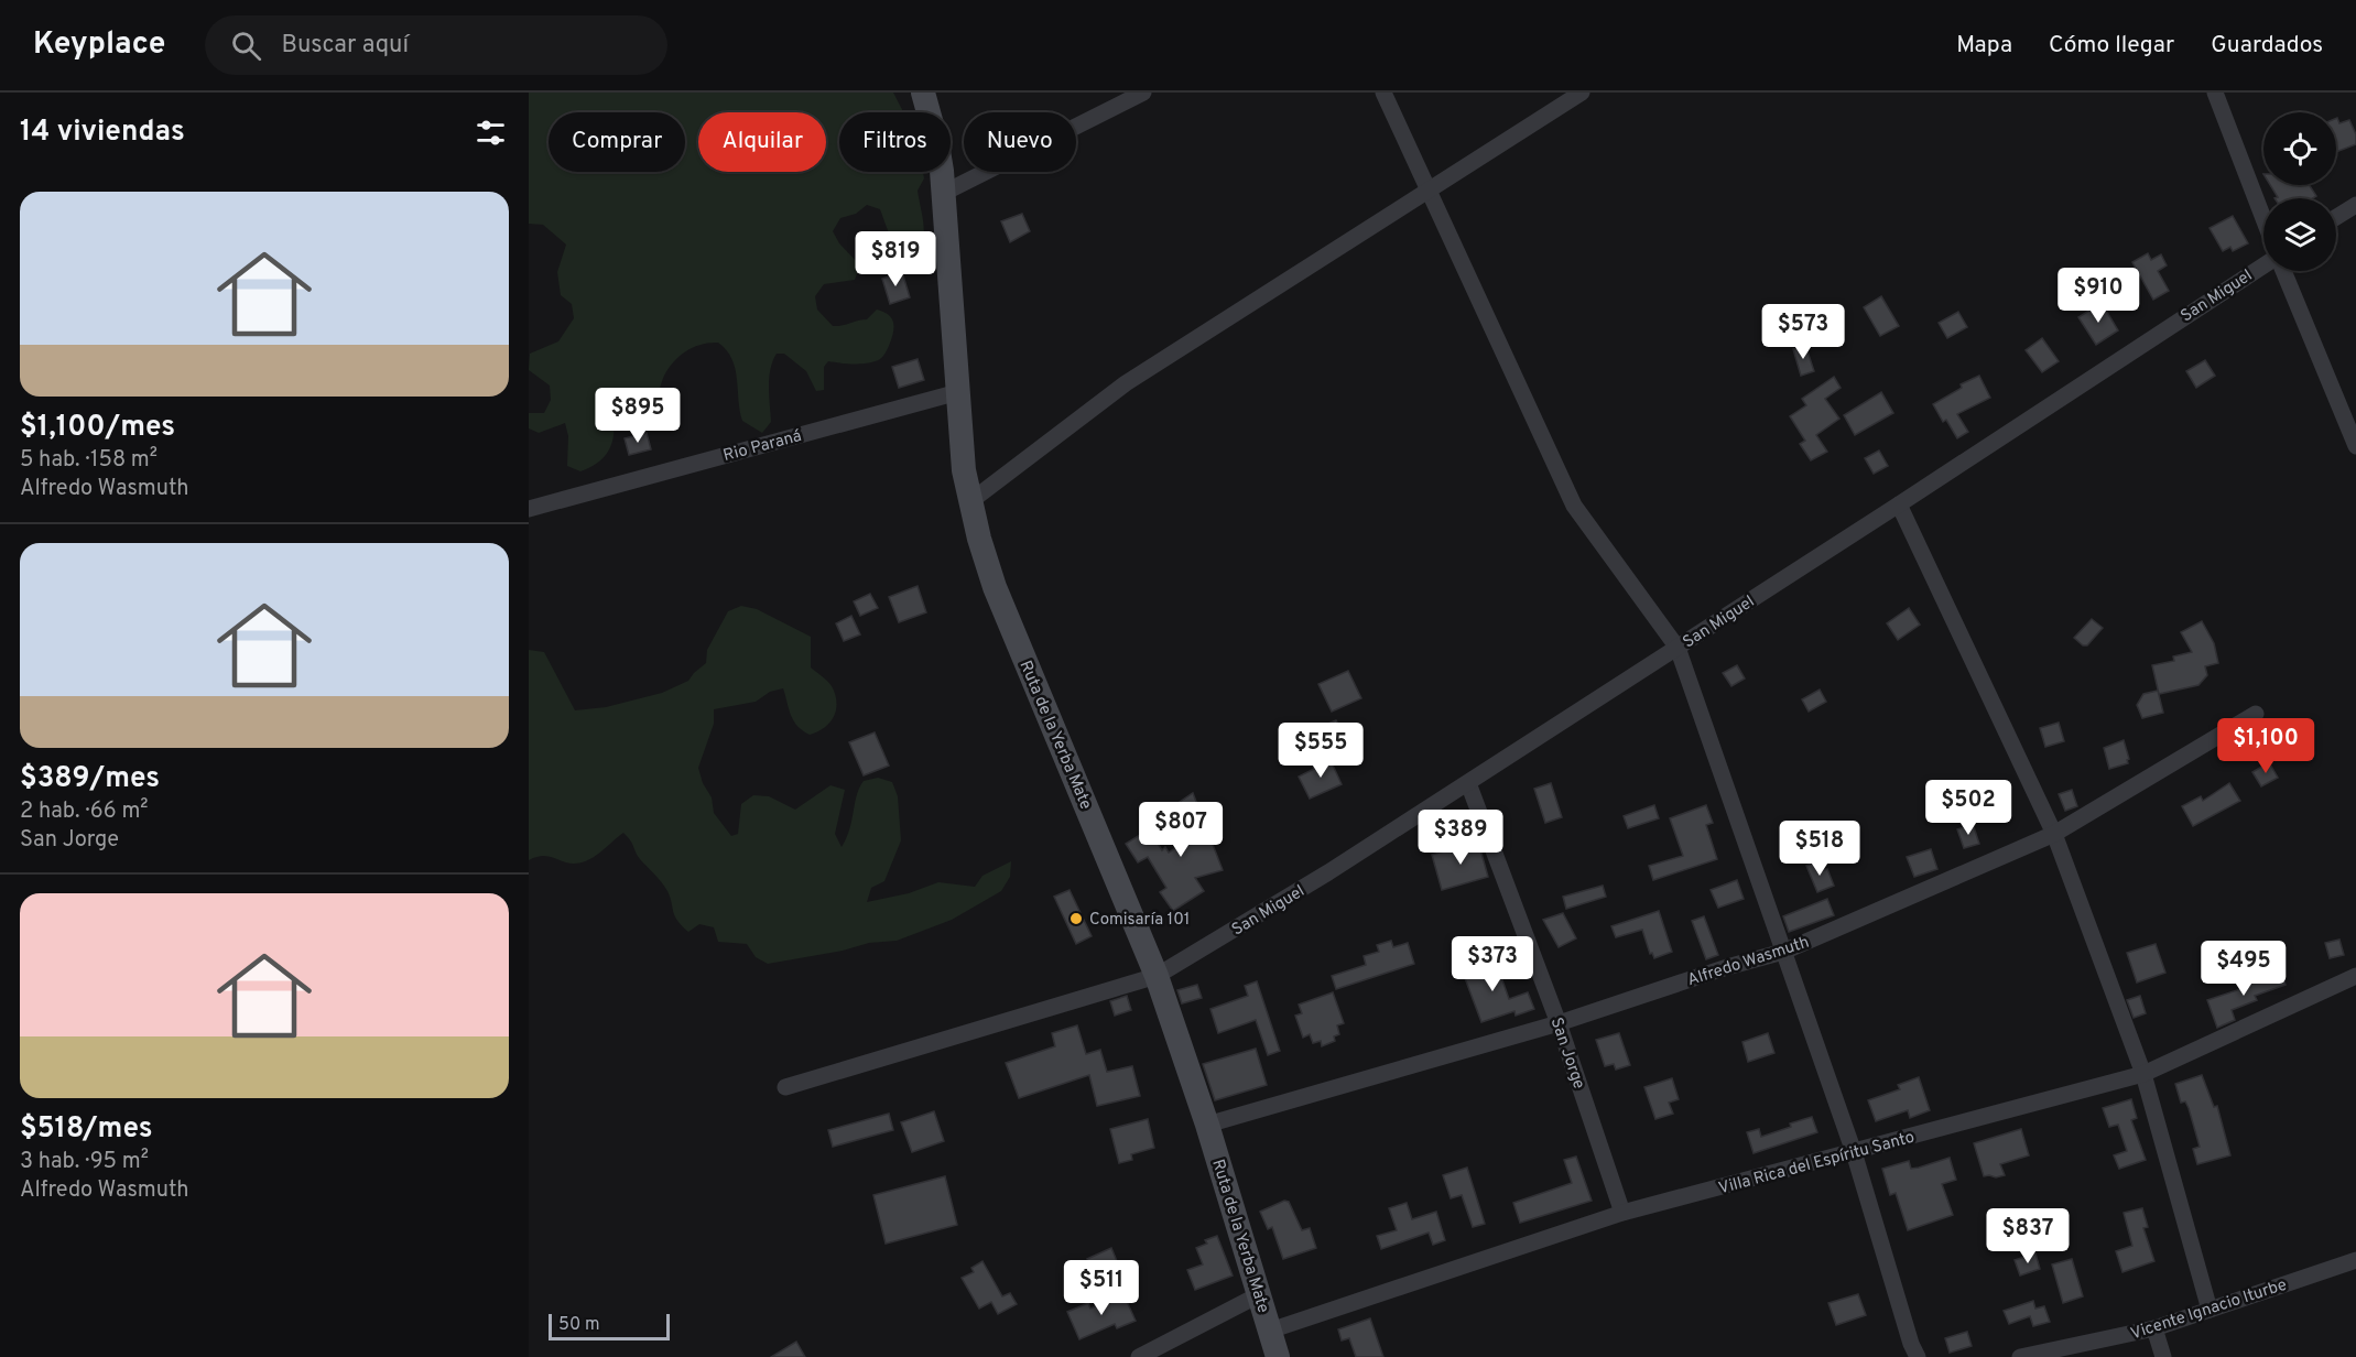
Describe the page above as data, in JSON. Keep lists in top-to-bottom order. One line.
{"streets":{"main road":["Ruta de la Yerba Mate"],"street":["San Miguel","Rio Paraná","Alfredo Wasmuth","San Jorge","Villa Rica del Espíritu Santo","Vicente Ignacio Iturbe"]},"crossings":[["San Miguel","Ruta de la Yerba Mate"],["San Miguel","San Jorge"],["Rio Paraná","Ruta de la Yerba Mate"],["Ruta de la Yerba Mate","Alfredo Wasmuth"],["Ruta de la Yerba Mate","Villa Rica del Espíritu Santo"],["Alfredo Wasmuth","San Jorge"],["San Jorge","Villa Rica del Espíritu Santo"]],"places":["Comisaría 101"],"scale_bar":"50 m","page":{"header":"Keyplace","search":"Buscar aquí","nav":["Mapa","Cómo llegar","Guardados"],"heading":"14 viviendas","chip":["Comprar","Alquilar","Filtros","Nuevo"],"list":[{"name":"$1,100/mes","note":"5 hab. · 158 m² · Alfredo Wasmuth"},{"name":"$389/mes","note":"2 hab. · 66 m² · San Jorge"},{"name":"$518/mes","note":"3 hab. · 95 m² · Alfredo Wasmuth"}],"price":["$819","$910","$573","$895","$1,100","$555","$502","$807","$389","$518","$373","$495","$837","$511"],"scale":"50 m"}}
